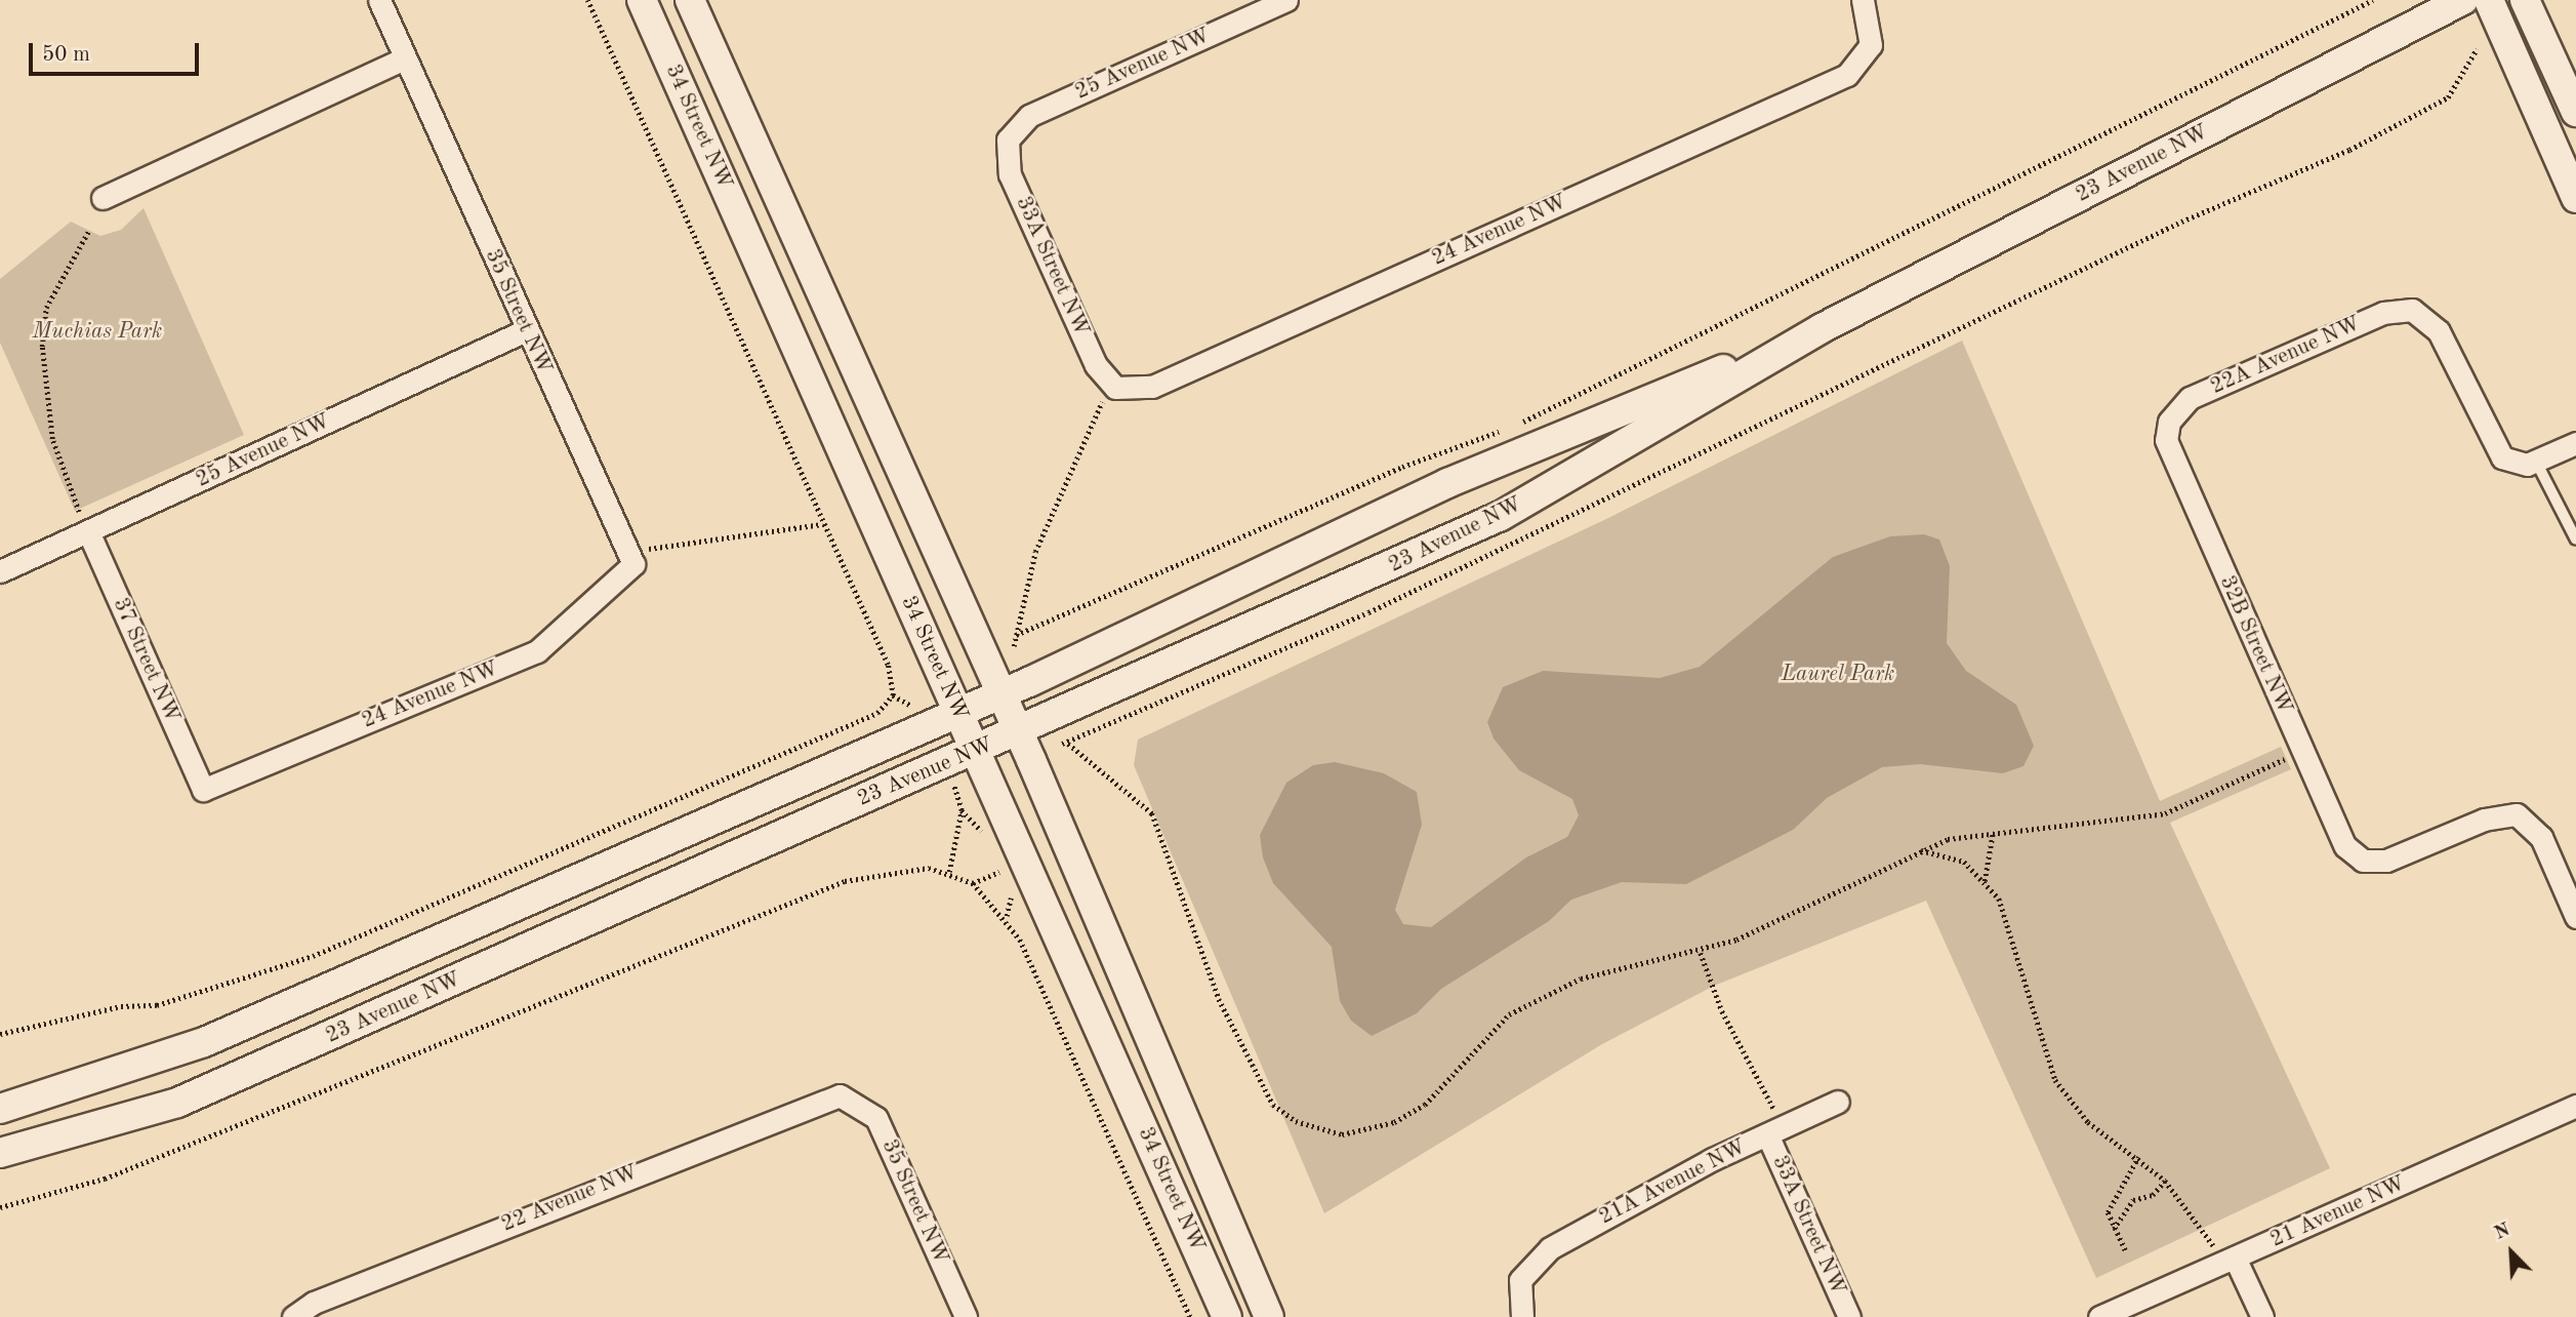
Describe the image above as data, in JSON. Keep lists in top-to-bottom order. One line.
{"streets":{"main road":["34 Street NW","23 Avenue NW"],"street":["25 Avenue NW","24 Avenue NW","33A Street NW","35 Street NW","22A Avenue NW","32B Street NW","37 Street NW","21A Avenue NW","22 Avenue NW","21 Avenue NW"]},"crossings":[["25 Avenue NW","33A Street NW"],["25 Avenue NW","35 Street NW"],["25 Avenue NW","37 Street NW"],["34 Street NW","23 Avenue NW"],["24 Avenue NW","33A Street NW"],["24 Avenue NW","35 Street NW"],["24 Avenue NW","37 Street NW"],["33A Street NW","21A Avenue NW"],["35 Street NW","22 Avenue NW"],["22A Avenue NW","32B Street NW"]],"parks":["Muchias Park","Laurel Park"],"scale_bar":"50 m","north":"top left"}
